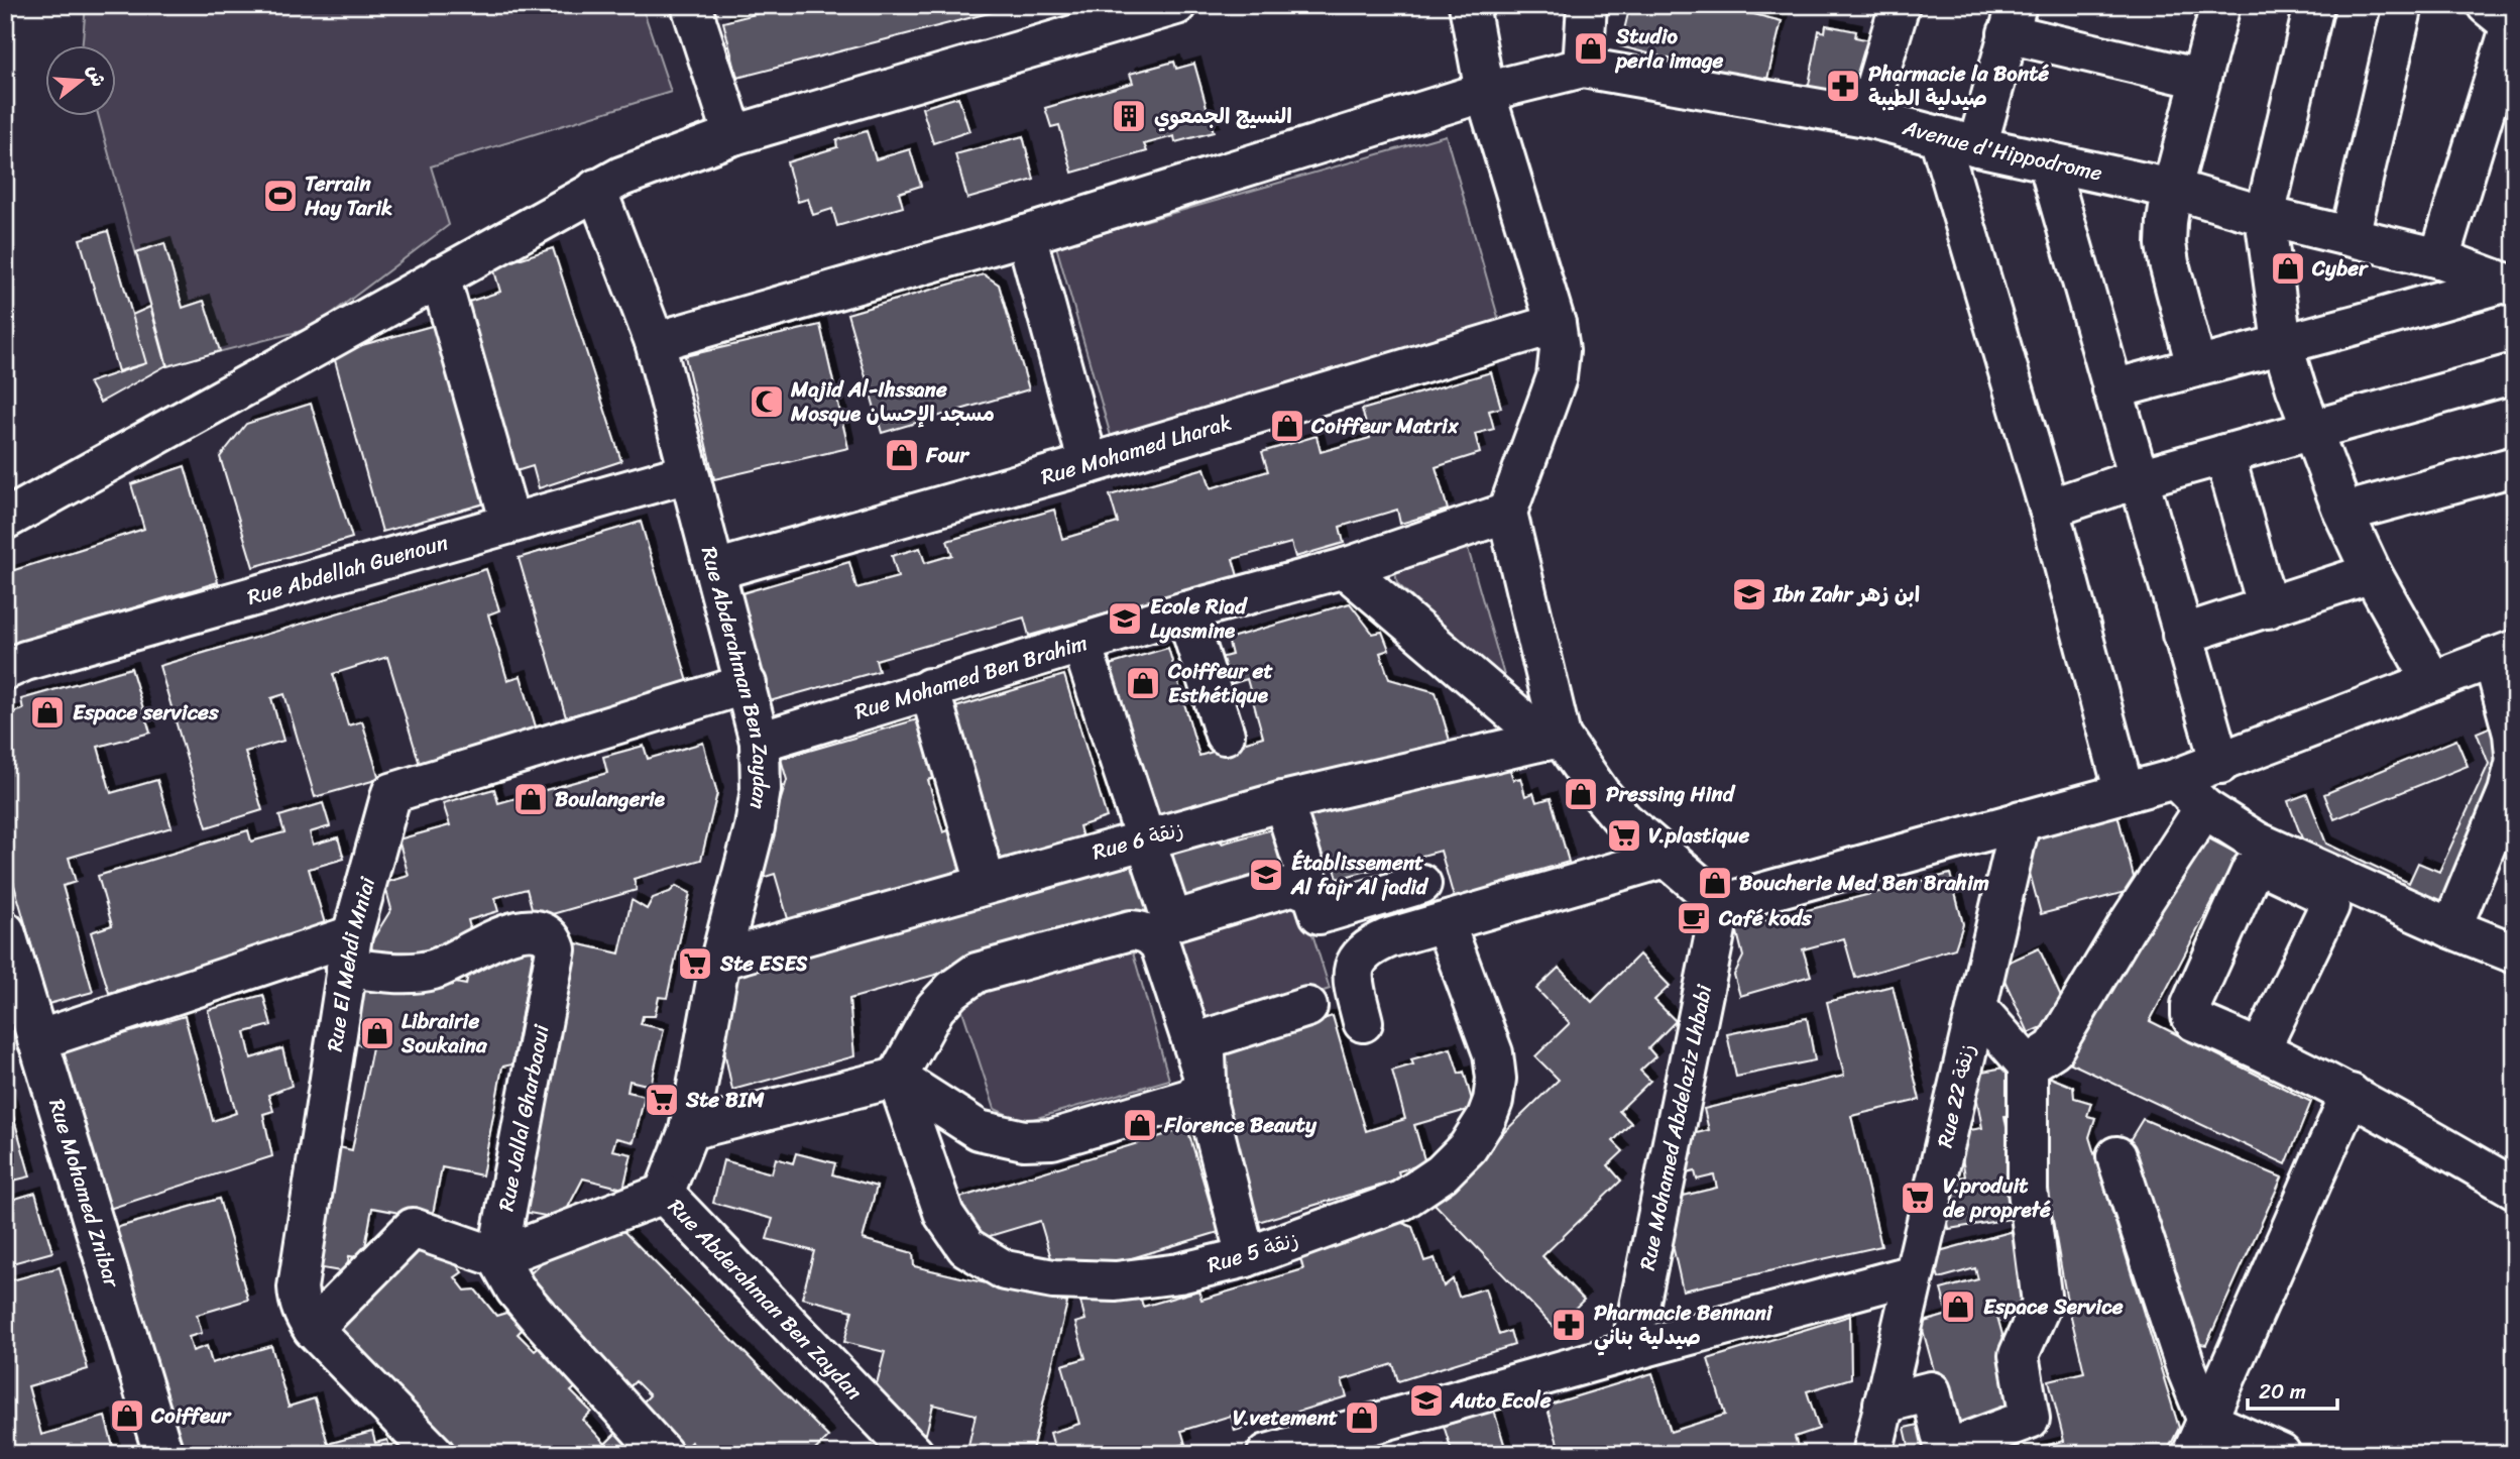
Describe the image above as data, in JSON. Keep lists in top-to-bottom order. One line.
{"streets":{"street":["Avenue d'Hippodrome","Rue Mohamed Lharak","Rue Abdellah Guenoun","Rue Mohamed Ben Brahim","Rue Abderahman Ben Zaydan","Rue 6 زنقة","Rue El Mehdi Mniai","Rue 22 زنقة","Rue Jallal Gharbaoui","Rue Mohamed Abdelaziz Lhbabi","Rue Mohamed Znibar","Rue 5 زنقة"]},"crossings":[["Avenue d'Hippodrome","Rue Abderahman Ben Zaydan"],["Rue Mohamed Lharak","Rue Abderahman Ben Zaydan"],["Rue Abdellah Guenoun","Rue Abderahman Ben Zaydan"],["Rue Mohamed Ben Brahim","Rue Abderahman Ben Zaydan"],["Rue Abderahman Ben Zaydan","Rue 6 زنقة"],["Rue Abderahman Ben Zaydan","Rue El Mehdi Mniai"],["Rue El Mehdi Mniai","Rue Jallal Gharbaoui"]],"places":{"shop":["Studio perla image","Cyber","Coiffeur Matrix","Four","Coiffeur et Esthétique","Espace services","Pressing Hind","Boulangerie","Boucherie Med Ben Brahim","Librairie Soukaina","Florence Beauty","Espace Service","Coiffeur","V.vetement"],"pharmacy":["Pharmacie la Bonté صيدلية الطيبة","Pharmacie Bennani صيدلية بناني"],"building":["النسيج الجمعوي"],"sports":["Terrain Hay Tarik"],"mosque":["Majid Al-Ihssane Mosque مسجد الإحسان"],"school or university":["Ibn Zahr ابن زهر","Ecole Riad Lyasmine","Établissement Al fajr Al jadid","Auto Ecole"],"supermarket":["V.plastique","Ste ESES","Ste BIM","V.produit de propreté"],"cafe":["Café kods"]},"scale_bar":"20 m","north":"right"}
